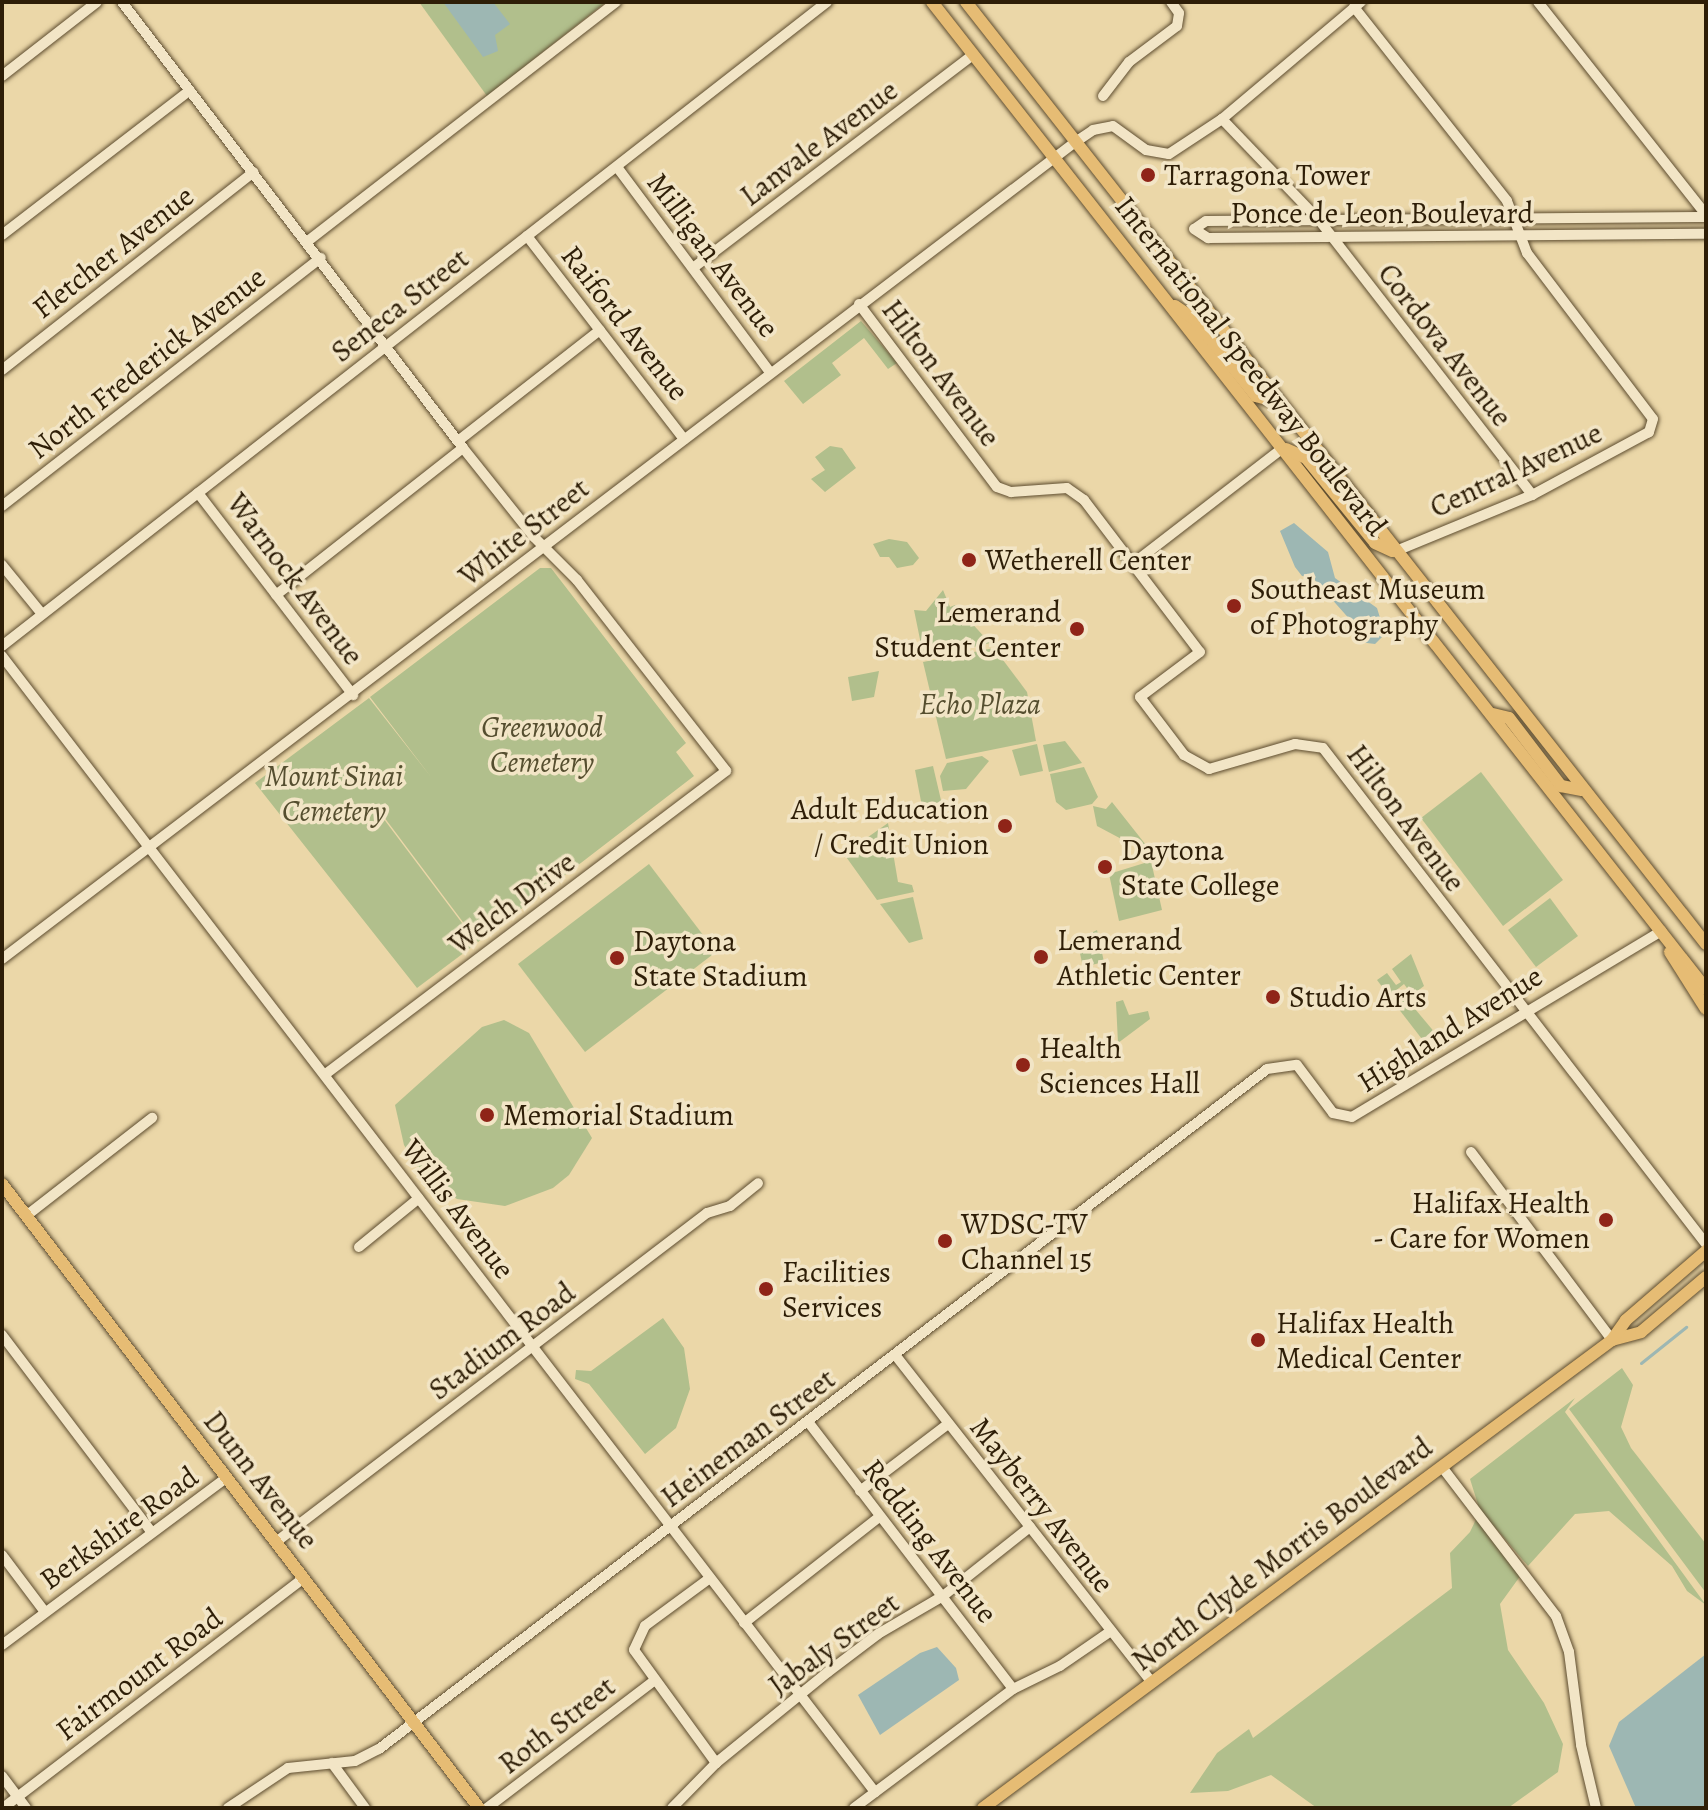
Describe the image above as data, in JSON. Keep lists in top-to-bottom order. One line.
{"streets":{"main road":["International Speedway Boulevard","Dunn Avenue","North Clyde Morris Boulevard"],"street":["Lanvale Avenue","Ponce de Leon Boulevard","Fletcher Avenue","Milligan Avenue","Seneca Street","Raiford Avenue","Cordova Avenue","North Frederick Avenue","Hilton Avenue","Central Avenue","White Street","Warnock Avenue","Welch Drive","Highland Avenue","Willis Avenue","Stadium Road","Heineman Street","Mayberry Avenue","Berkshire Road","Redding Avenue","Jabaly Street","Fairmount Road","Roth Street"]},"crossings":[["Lanvale Avenue","Milligan Avenue"],["Lanvale Avenue","International Speedway Boulevard"],["Ponce de Leon Boulevard","Cordova Avenue"],["Ponce de Leon Boulevard","Central Avenue"],["Milligan Avenue","Seneca Street"],["Milligan Avenue","White Street"],["Seneca Street","Raiford Avenue"],["Seneca Street","Warnock Avenue"],["Raiford Avenue","White Street"],["Cordova Avenue","Central Avenue"],["Cordova Avenue","White Street"],["International Speedway Boulevard","Central Avenue"],["International Speedway Boulevard","White Street"],["International Speedway Boulevard","Highland Avenue"],["Hilton Avenue","White Street"],["Hilton Avenue","Highland Avenue"],["White Street","Warnock Avenue"],["White Street","Welch Drive"],["White Street","Willis Avenue"],["Welch Drive","Willis Avenue"],["Highland Avenue","Heineman Street"],["Willis Avenue","Stadium Road"],["Willis Avenue","Heineman Street"],["Willis Avenue","Jabaly Street"],["Stadium Road","Dunn Avenue"],["Heineman Street","Dunn Avenue"],["Heineman Street","Mayberry Avenue"],["Heineman Street","Redding Avenue"],["Dunn Avenue","Berkshire Road"],["Dunn Avenue","Fairmount Road"],["Mayberry Avenue","North Clyde Morris Boulevard"],["Mayberry Avenue","Jabaly Street"],["Redding Avenue","Jabaly Street"]],"parks":["Echo Plaza","Greenwood Cemetery","Mount Sinai Cemetery"],"places":["Tarragona Tower","Wetherell Center","Southeast Museum of Photography","Lemerand Student Center","Adult Education / Credit Union","Daytona State College","Lemerand Athletic Center","Daytona State Stadium","Studio Arts","Health Sciences Hall","Memorial Stadium","Halifax Health - Care for Women","WDSC-TV Channel 15","Facilities Services","Halifax Health Medical Center"]}
